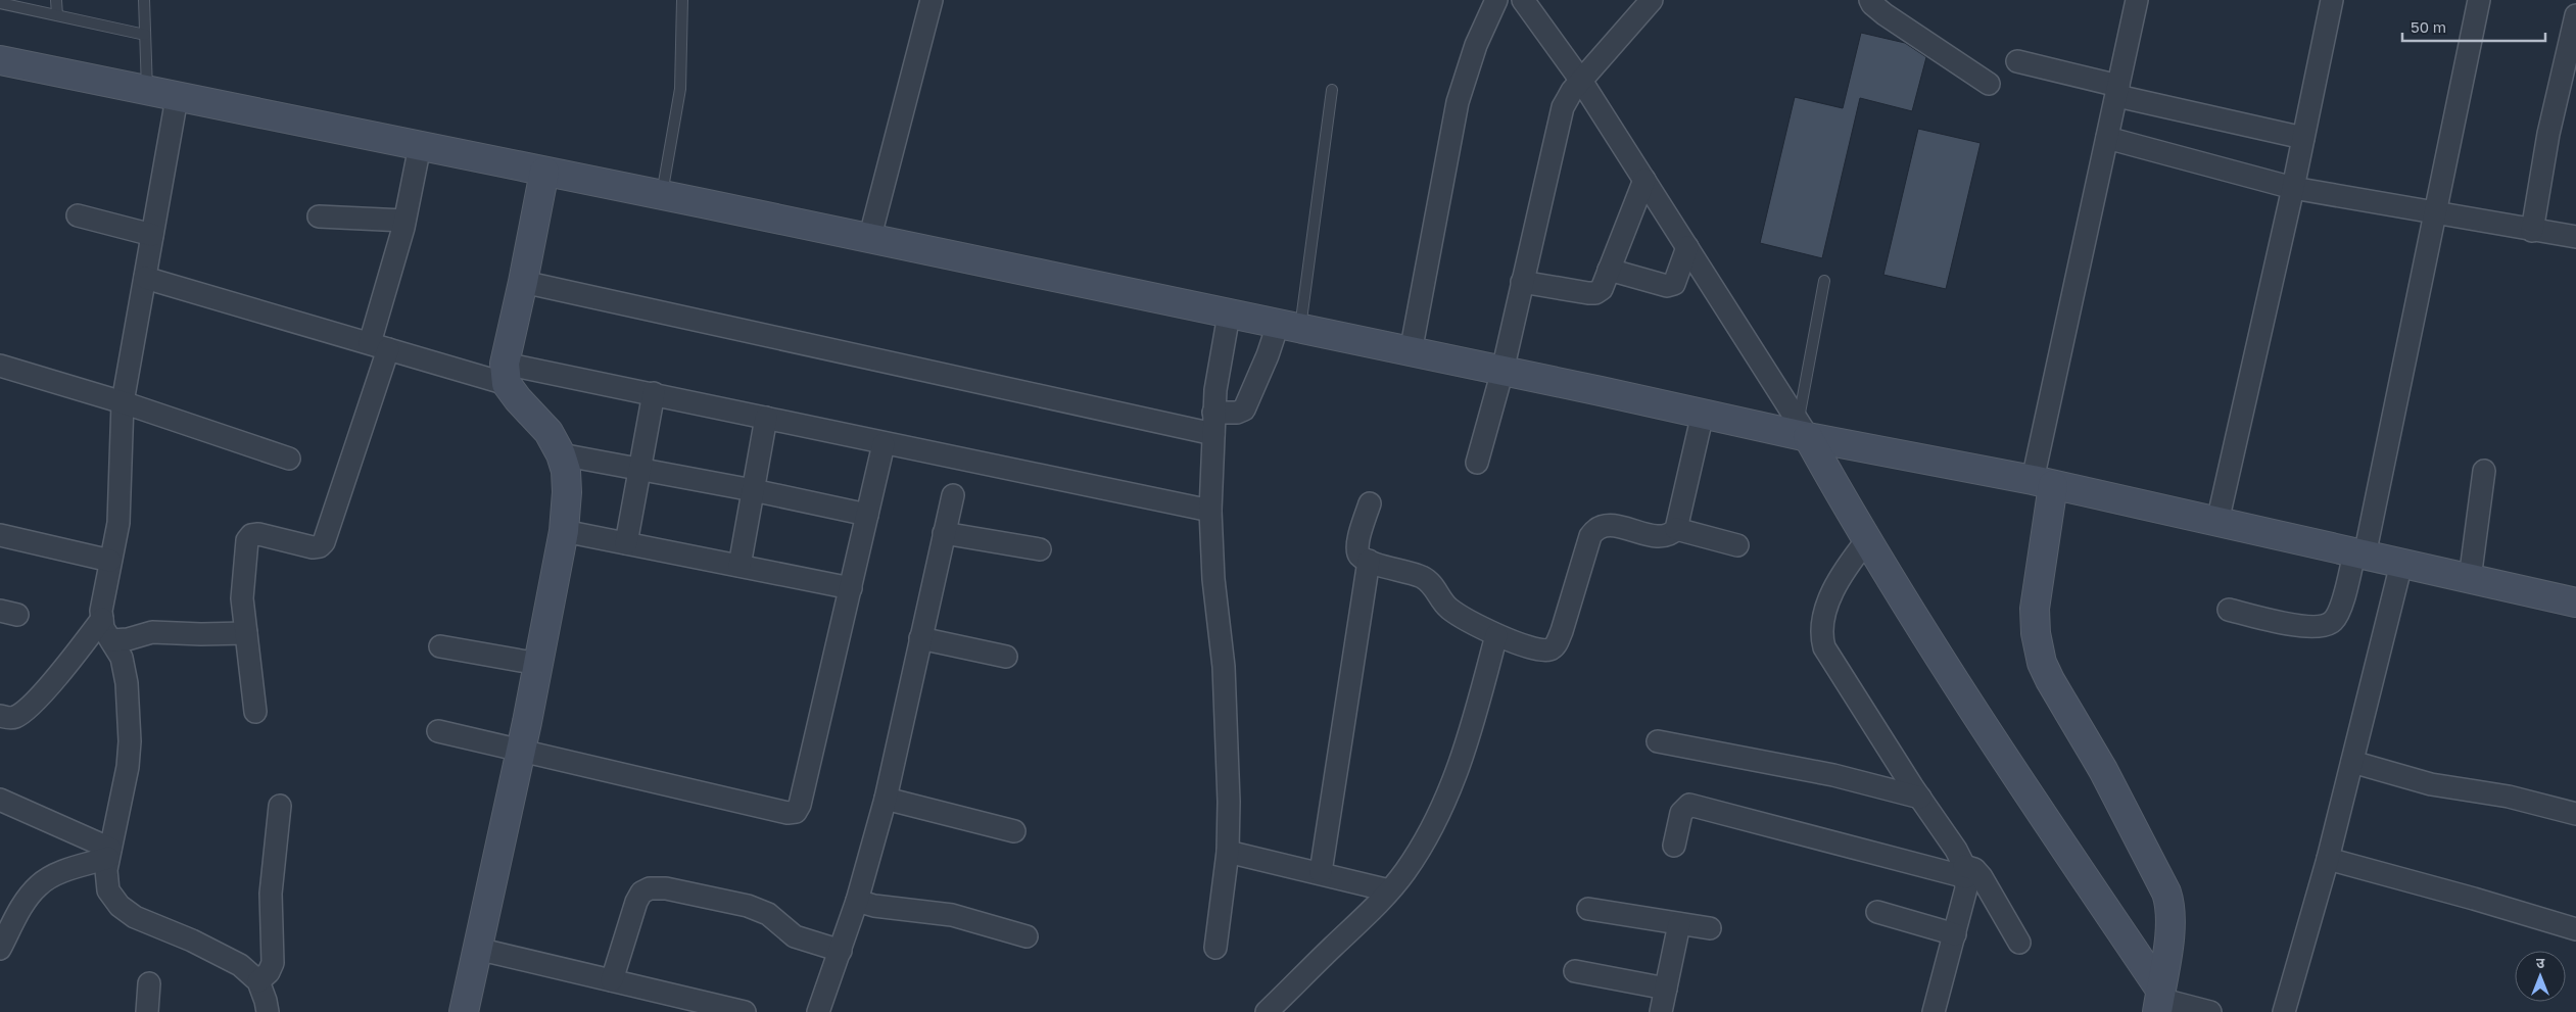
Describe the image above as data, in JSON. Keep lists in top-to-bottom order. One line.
{"scale_bar":"50 m","north":"top"}
